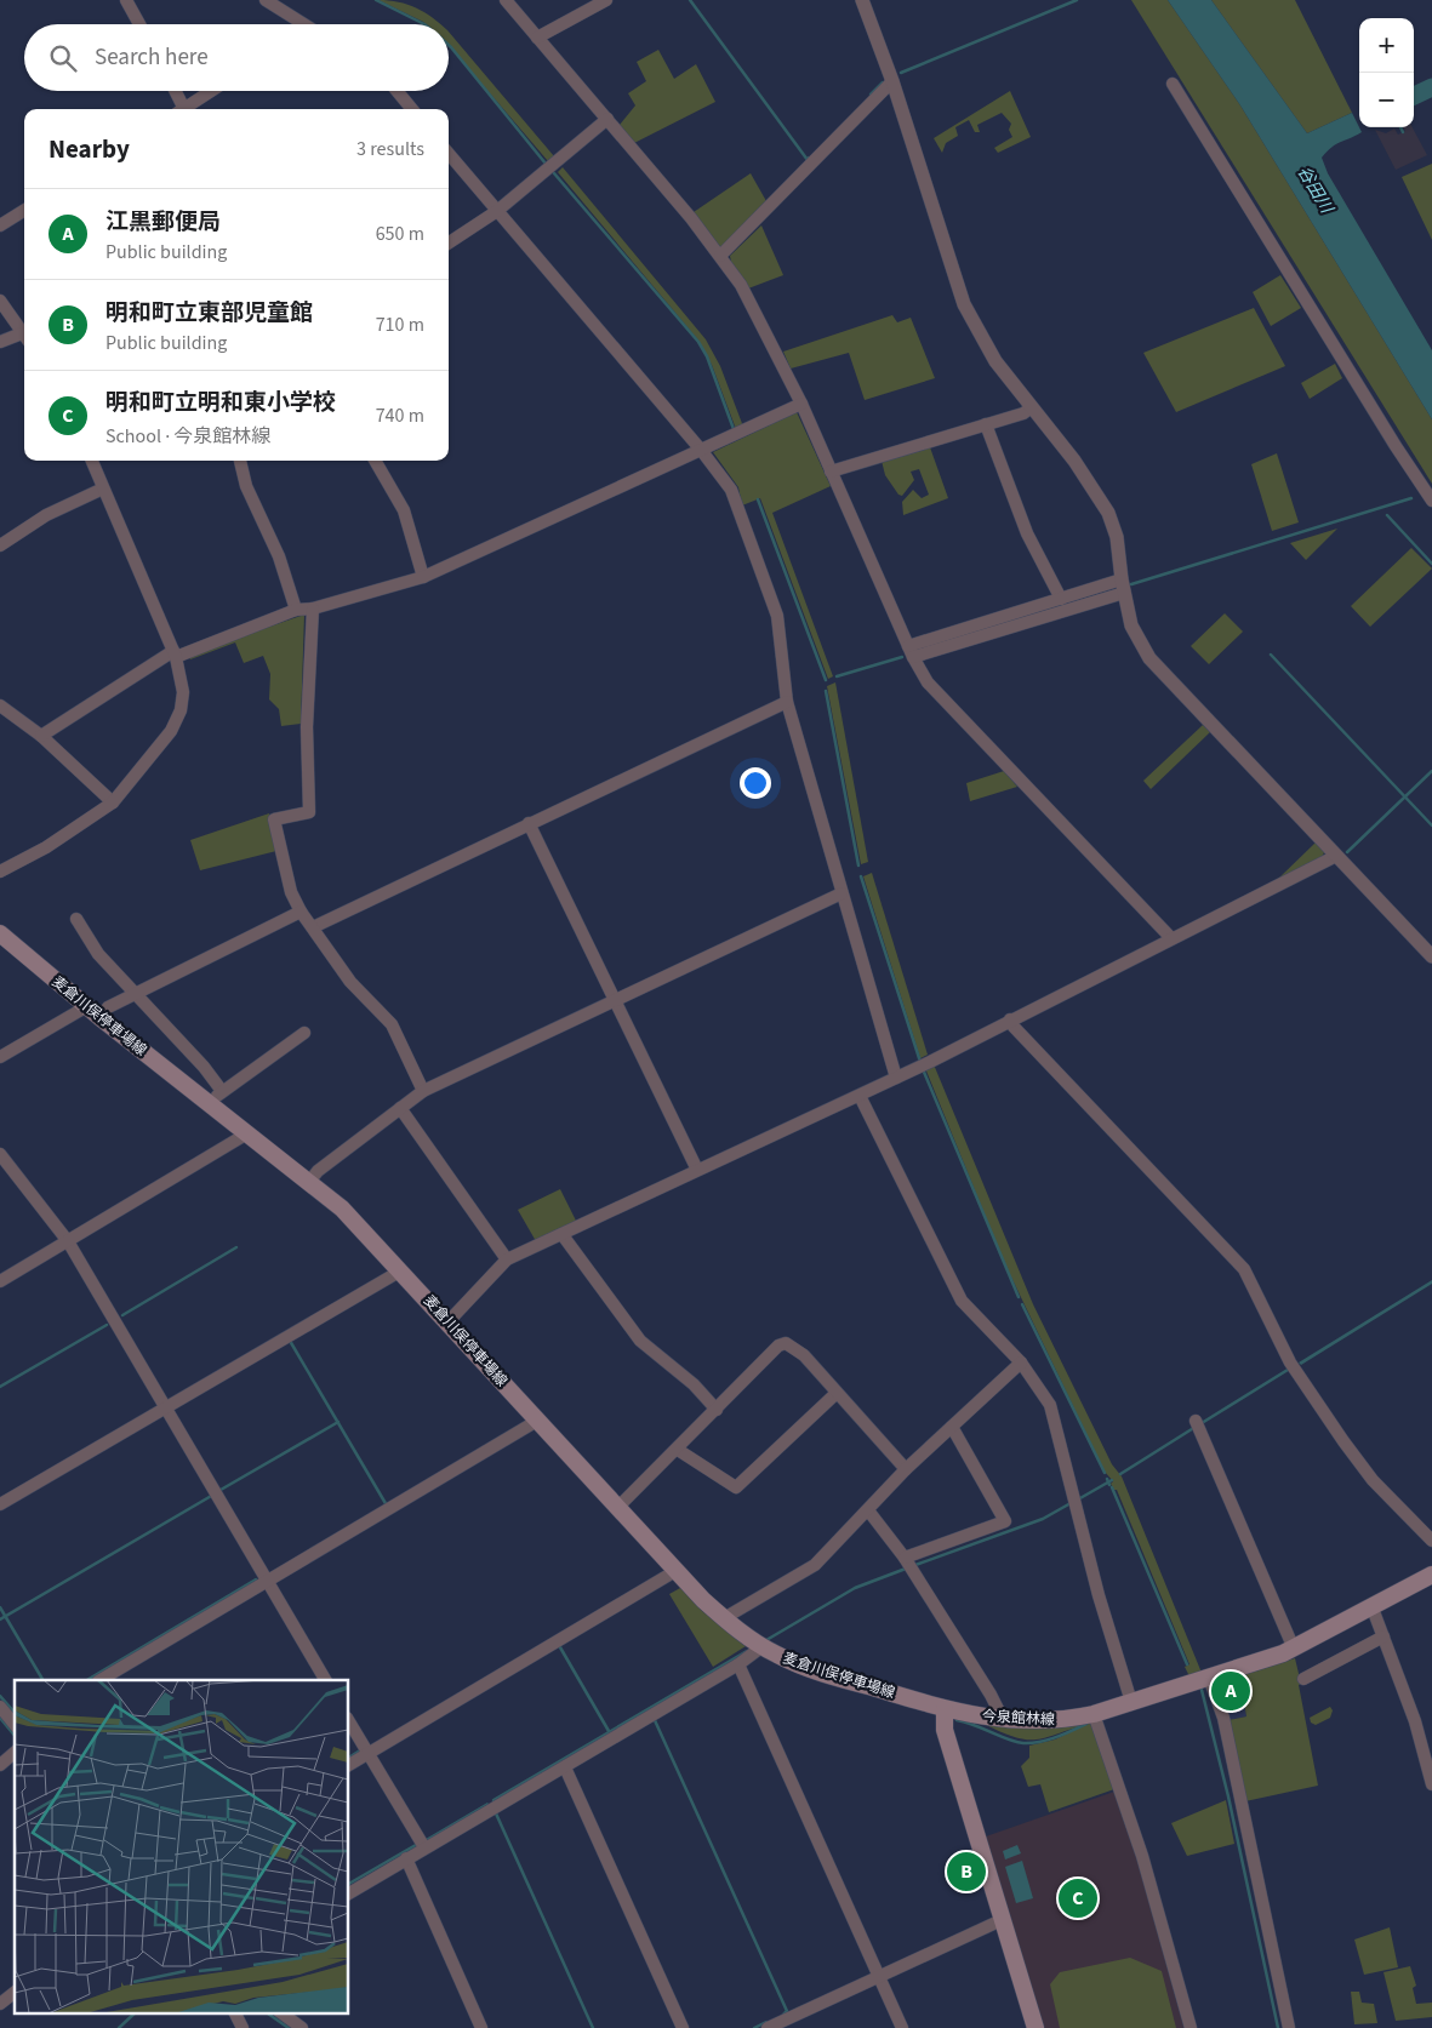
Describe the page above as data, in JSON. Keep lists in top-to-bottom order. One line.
{"streets":{"main road":["麦倉川俣停車場線","今泉館林線"]},"crossings":[["麦倉川俣停車場線","今泉館林線"]],"water":["谷田川"],"page":{"map_buttons":["+","−"],"search":"Search here","heading":["Nearby","3 results"],"list":[{"mark":"A","name":"江黒郵便局","note":"Public building","value":"650 m"},{"mark":"B","name":"明和町立東部児童館","note":"Public building","value":"710 m"},{"mark":"C","name":"明和町立明和東小学校","note":"School · 今泉館林線","value":"740 m"}],"pins":["A","B","C"]}}
